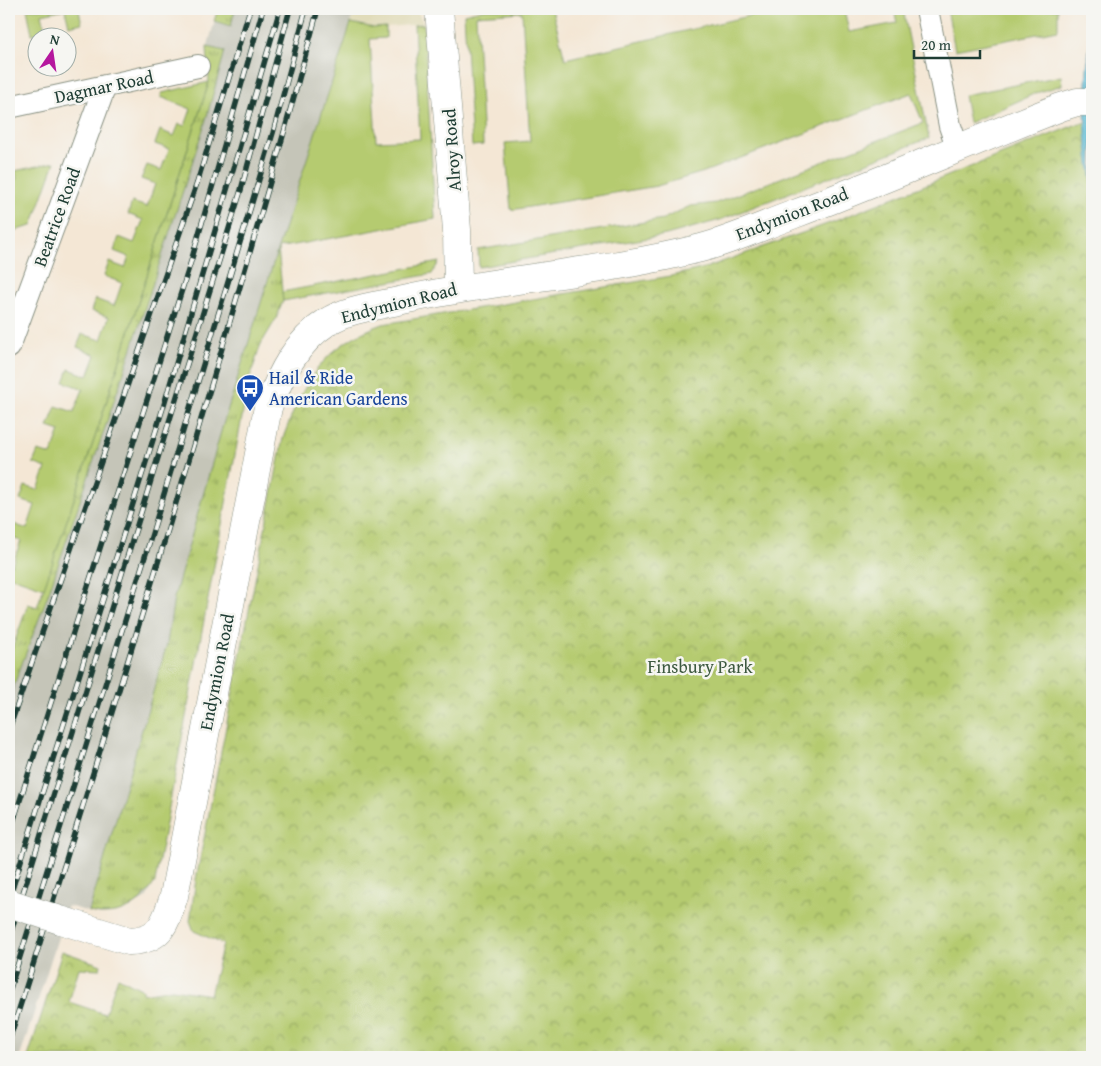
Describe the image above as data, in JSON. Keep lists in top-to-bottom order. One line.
{"streets":{"main road":["Alroy Road","Endymion Road"],"street":["Dagmar Road","Beatrice Road"]},"crossings":[["Dagmar Road","Beatrice Road"],["Alroy Road","Endymion Road"]],"parks":["Finsbury Park"],"places":{"bus stop":["Hail & Ride American Gardens"]},"scale_bar":"20 m","north":"top"}
